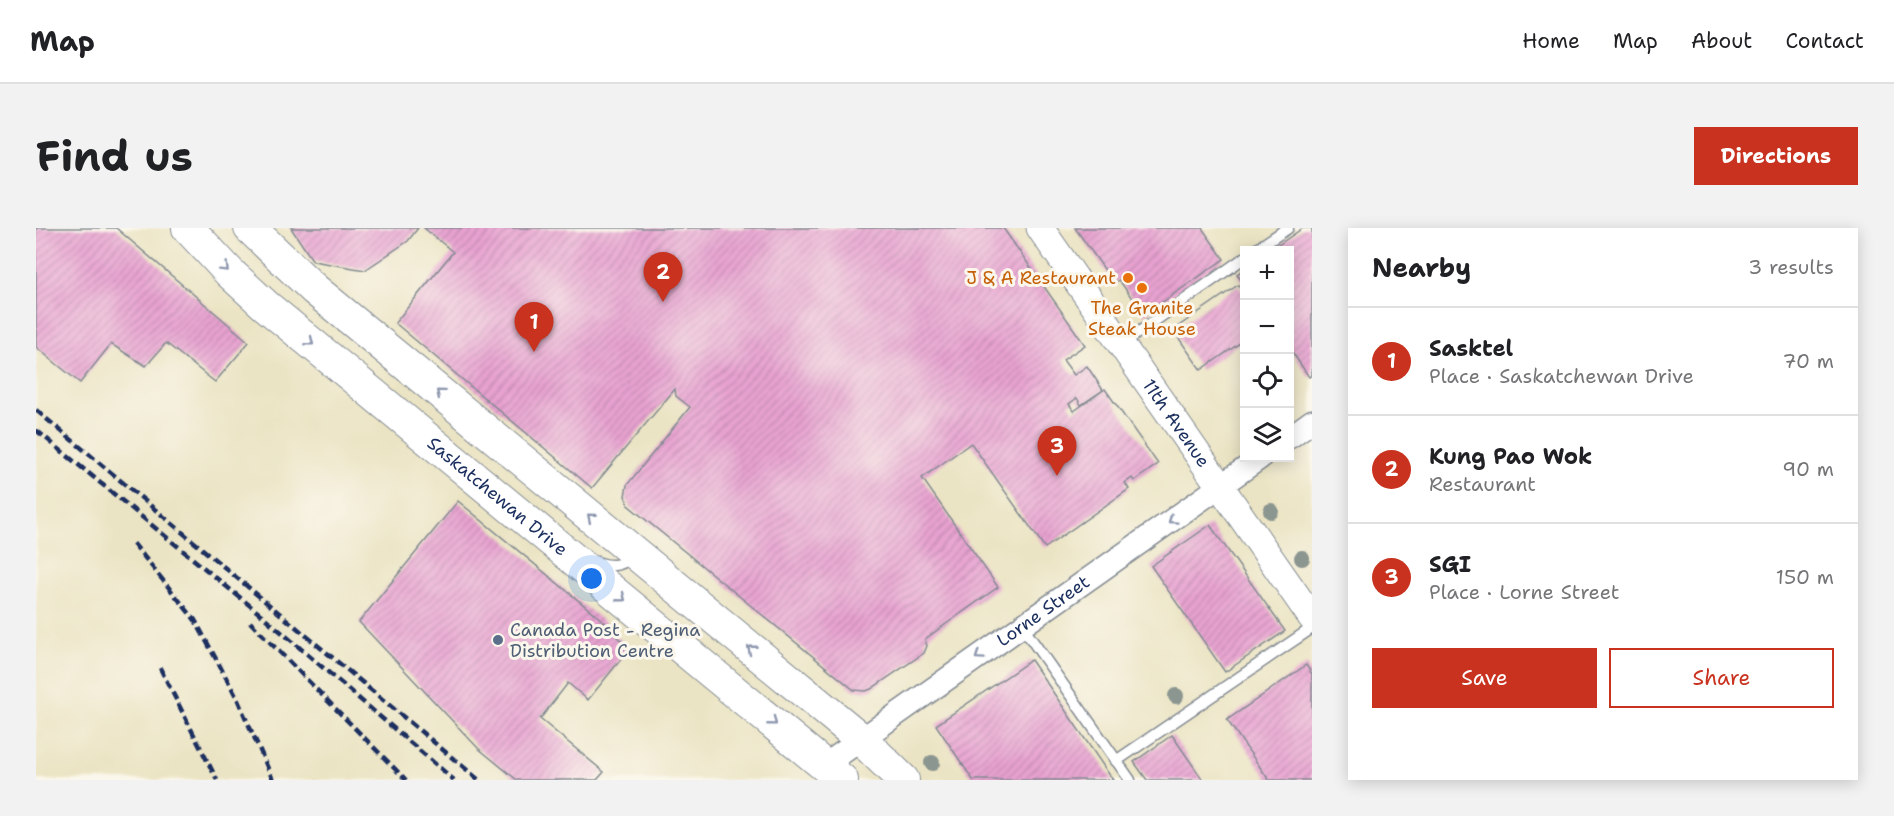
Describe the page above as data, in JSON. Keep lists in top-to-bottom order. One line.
{"streets":{"main road":["Saskatchewan Drive"],"street":["11th Avenue","Lorne Street"]},"crossings":[["11th Avenue","Lorne Street"],["Saskatchewan Drive","Lorne Street"]],"one_way":["Lorne Street"],"places":["J & A Restaurant","The Granite Steak House","Canada Post - Regina Distribution Centre"],"page":{"header":"Map","nav":["Home","Map","About","Contact"],"buttons":["Directions",["Save","Share"]],"title":"Find us","heading":["Nearby","3 results"],"map_buttons":["+","−"],"pins":["2","1","3"],"list":[{"mark":"1","name":"Sasktel","note":"Place · Saskatchewan Drive","value":"70 m"},{"mark":"2","name":"Kung Pao Wok","note":"Restaurant","value":"90 m"},{"mark":"3","name":"SGI","note":"Place · Lorne Street","value":"150 m"}]}}
